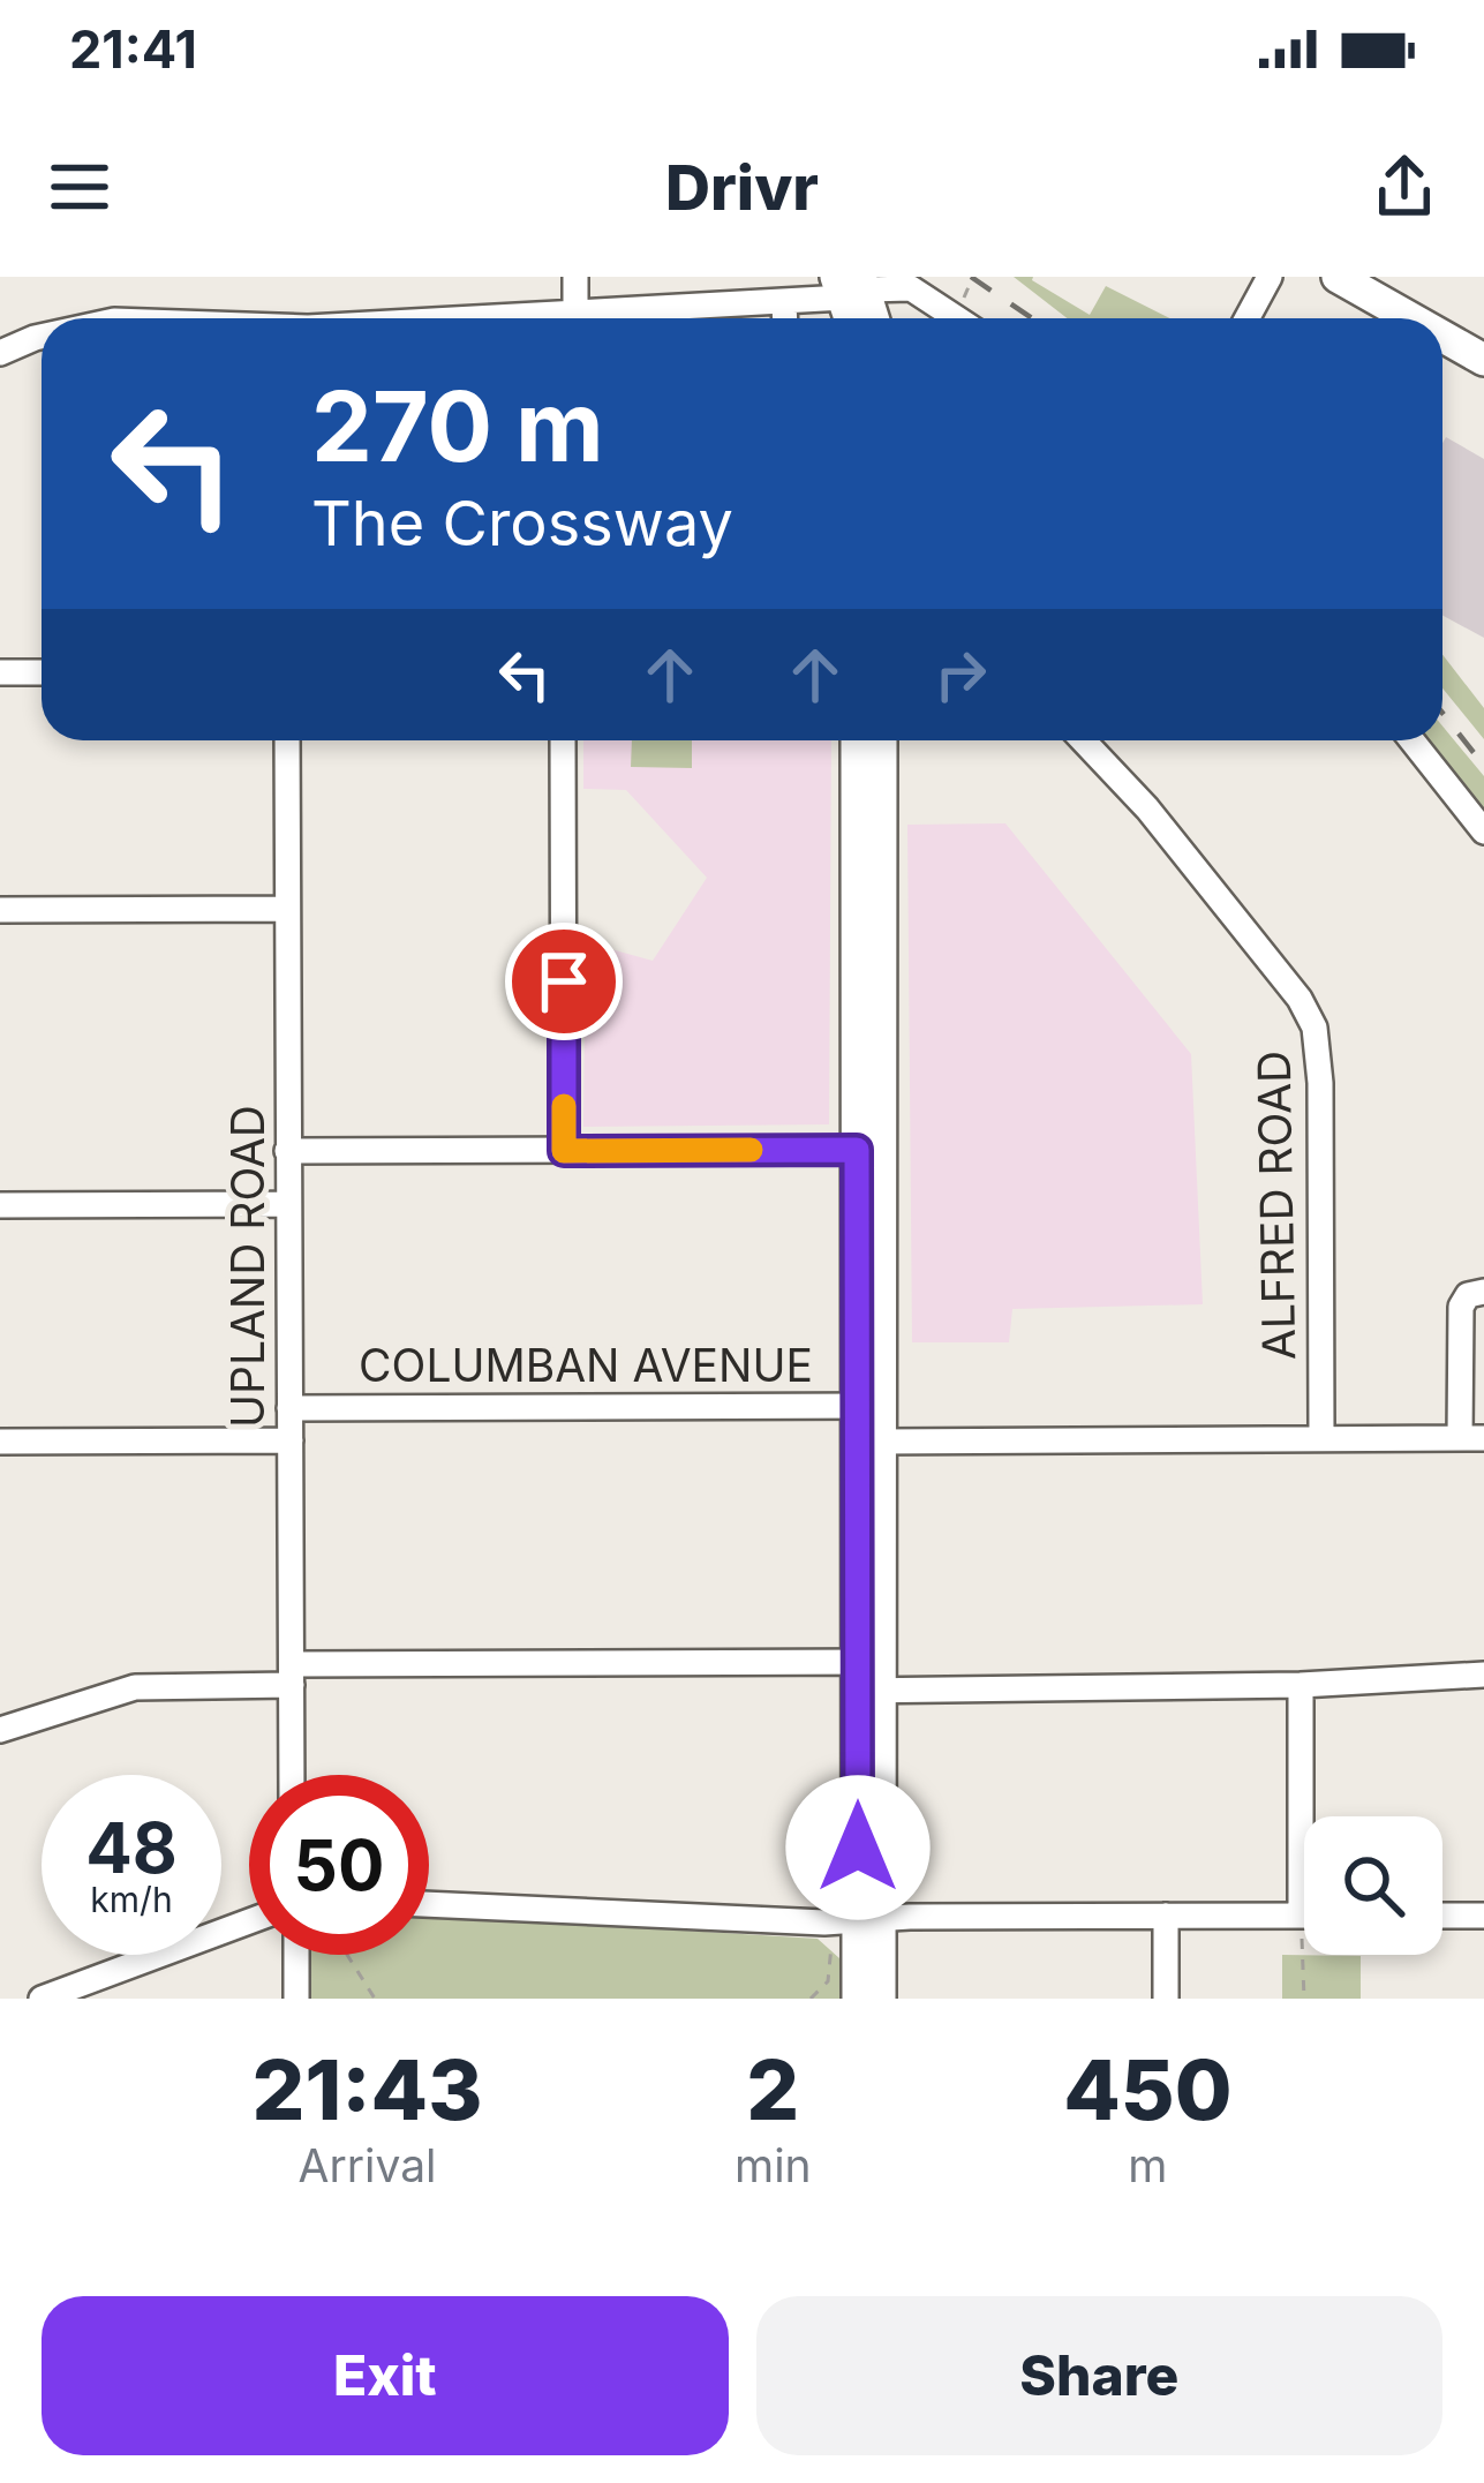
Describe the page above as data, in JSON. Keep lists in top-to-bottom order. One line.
{"streets":{"street":["ALFRED ROAD","UPLAND ROAD","COLUMBAN AVENUE"]},"crossings":[["UPLAND ROAD","COLUMBAN AVENUE"]],"page":{"status":"21:41","header":"Drivr","turn":["270 m","The Crossway"],"speed":"48 km/h","limit":"50","eta":["21:43","Arrival","2","min","450","m"],"buttons":["Exit","Share"]}}
